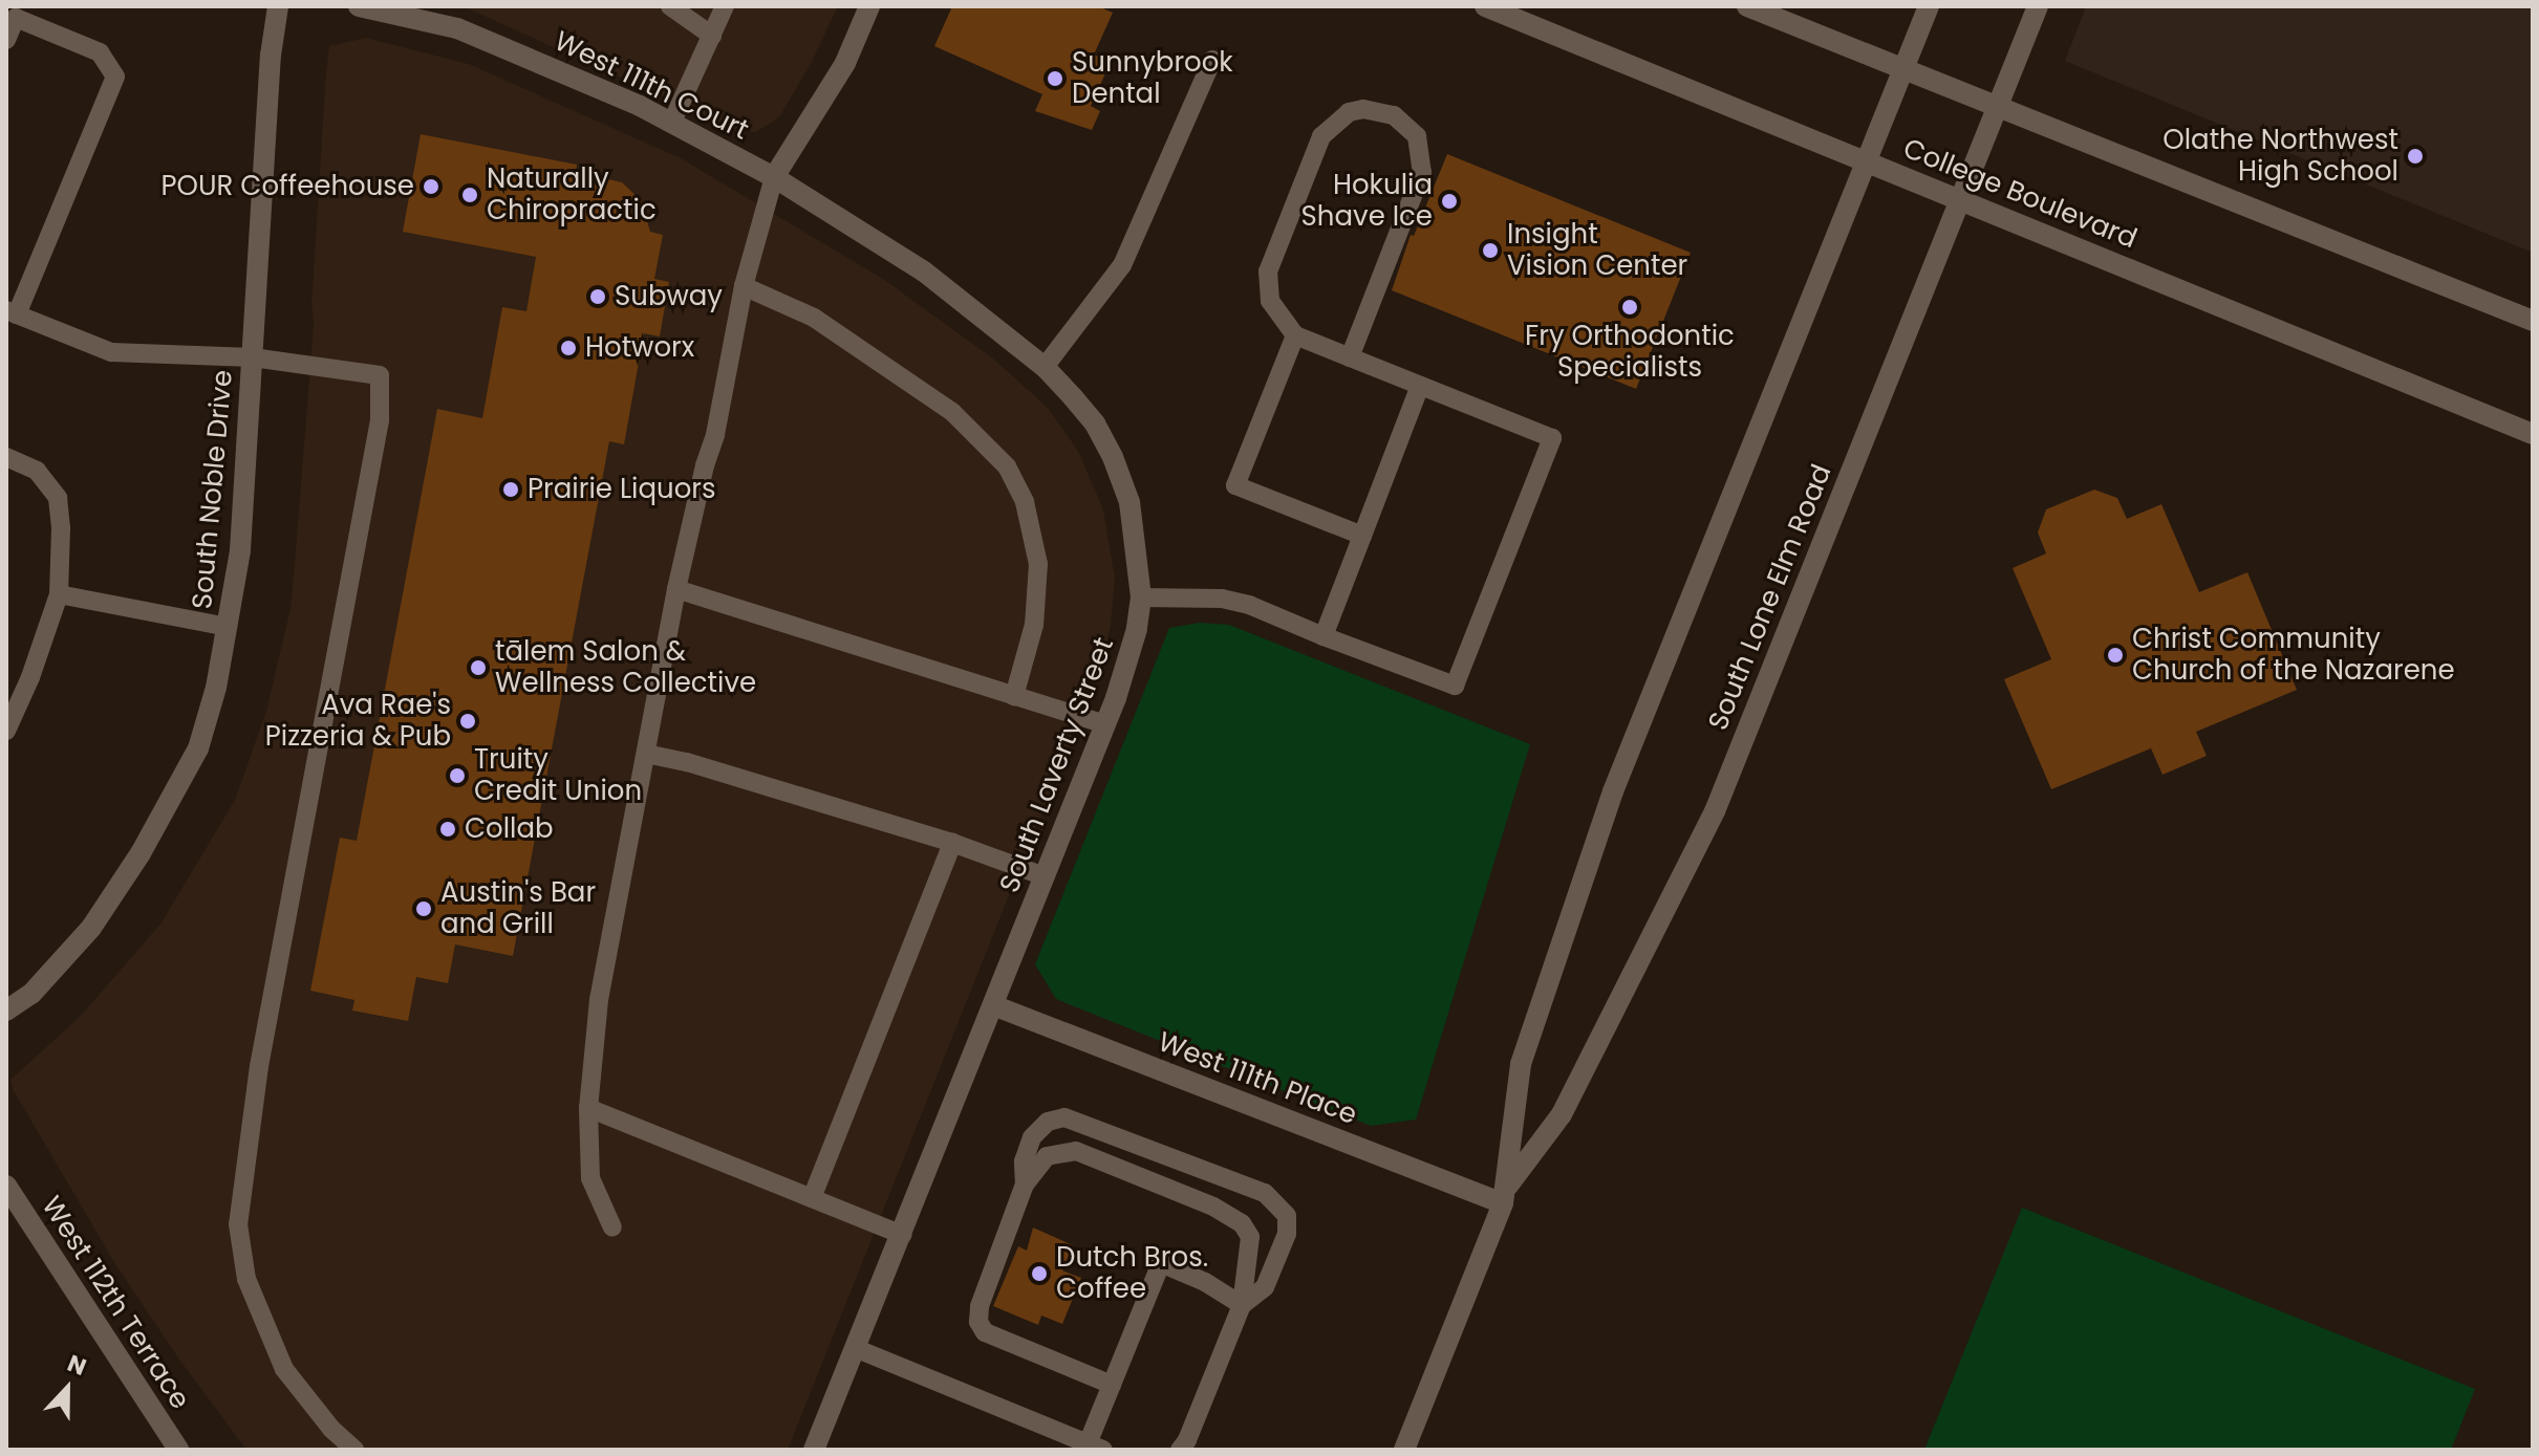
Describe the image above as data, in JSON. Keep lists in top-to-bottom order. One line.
{"streets":{"street":["West 111th Court","College Boulevard","South Noble Drive","South Lone Elm Road","South Laverty Street","West 111th Place","West 112th Terrace"]},"crossings":[["West 111th Court","South Laverty Street"],["College Boulevard","South Lone Elm Road"],["South Lone Elm Road","West 111th Place"],["South Laverty Street","West 111th Place"]],"places":["Sunnybrook Dental","Olathe Northwest High School","POUR Coffeehouse","Naturally Chiropractic","Hokulia Shave Ice","Insight Vision Center","Subway","Fry Orthodontic Specialists","Hotworx","Prairie Liquors","Christ Community Church of the Nazarene","tālem Salon & Wellness Collective","Ava Rae's Pizzeria & Pub","Truity Credit Union","Collab","Austin's Bar and Grill","Dutch Bros. Coffee"],"north":"top"}
